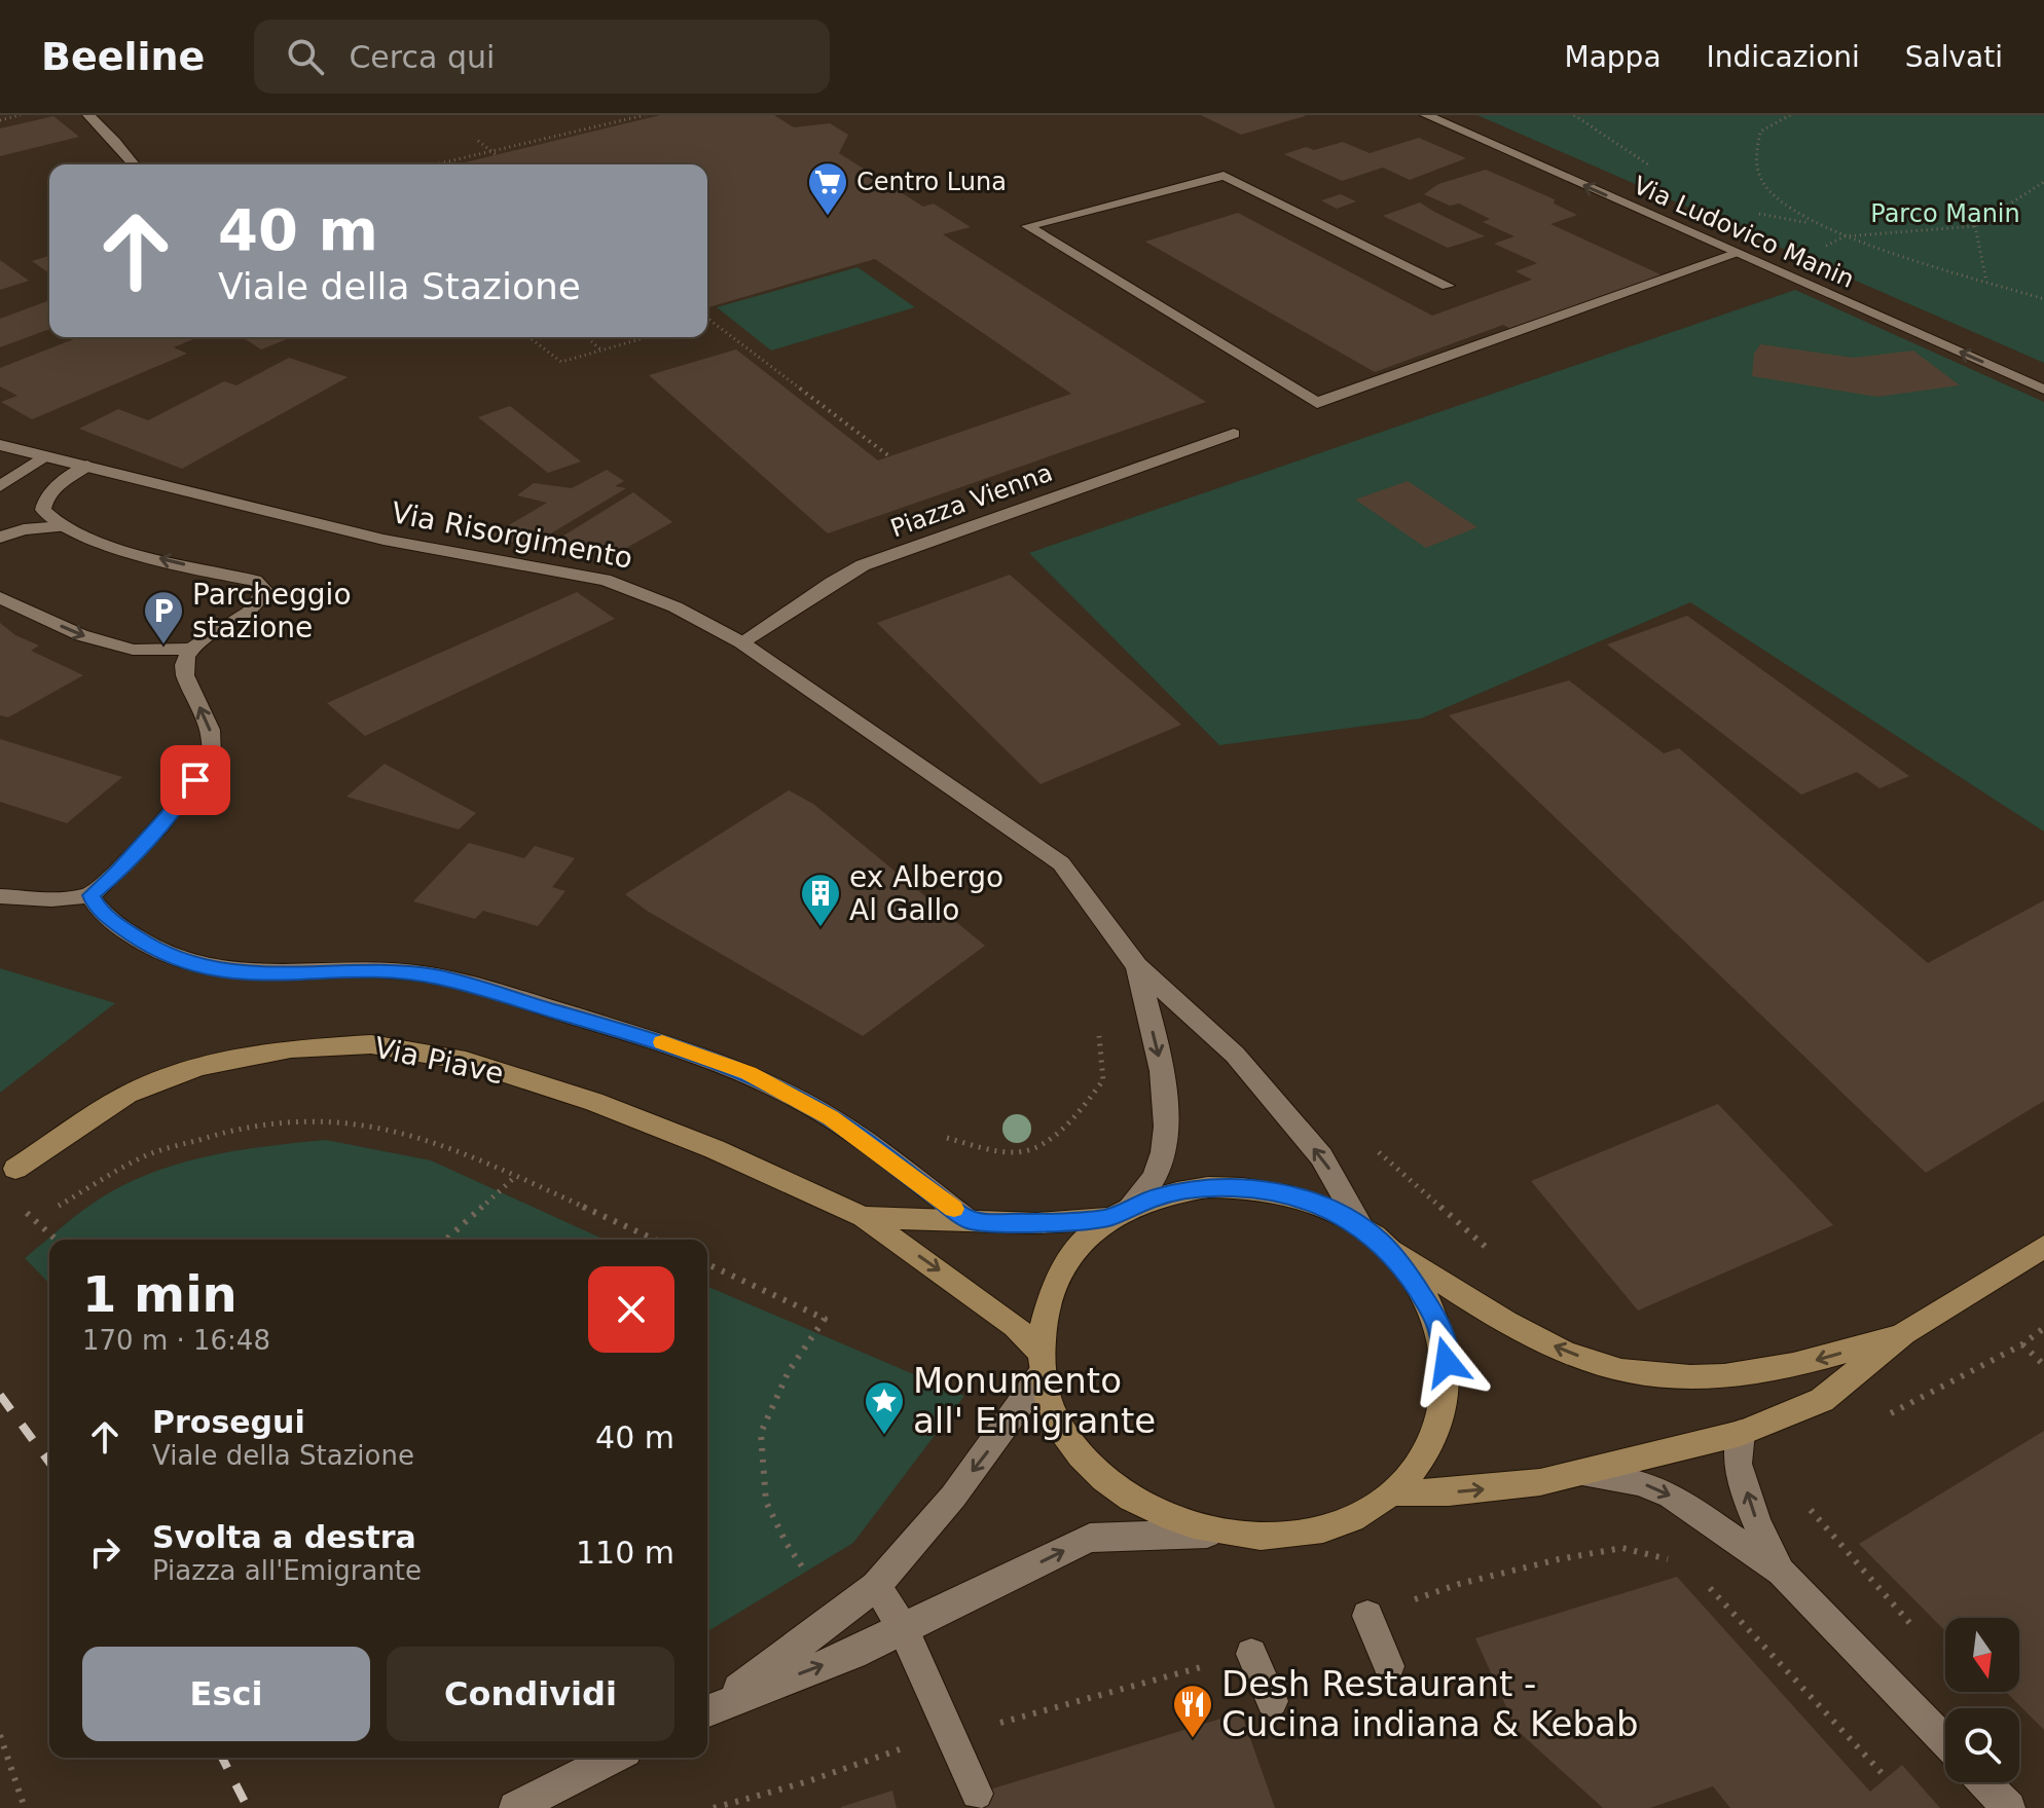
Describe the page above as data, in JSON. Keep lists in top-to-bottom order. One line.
{"streets":{"main road":["Via Piave"],"street":["Via Ludovico Manin","Piazza Vienna","Via Risorgimento"]},"crossings":[["Piazza Vienna","Via Risorgimento"]],"one_way":["Via Ludovico Manin"],"parks":["Parco Manin"],"places":{"supermarket":["Centro Luna"],"parking":["Parcheggio stazione"],"building":["ex Albergo Al Gallo"],"place":["Monumento all' Emigrante"],"restaurant":["Desh Restaurant - Cucina indiana & Kebab"]},"north":"bottom","page":{"header":"Beeline","search":"Cerca qui","nav":["Mappa","Indicazioni","Salvati"],"turn":["40 m","Viale della Stazione"],"heading":["1 min","170 m · 16:48"],"list":[{"name":"Prosegui","note":"Viale della Stazione","value":"40 m"},{"name":"Svolta a destra","note":"Piazza all'Emigrante","value":"110 m"}],"buttons":["Esci","Condividi"]}}
